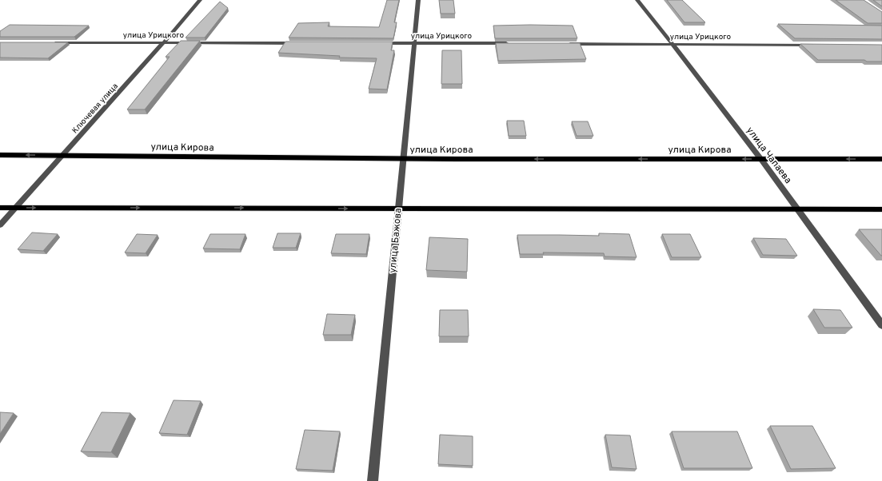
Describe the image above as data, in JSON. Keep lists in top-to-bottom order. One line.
{"streets":{"main road":["улица Кирова"],"street":["улица Урицкого","Ключевая улица","улица Чапаева","улица Бажова"]},"crossings":[["улица Урицкого","Ключевая улица"],["улица Урицкого","улица Чапаева"],["улица Урицкого","улица Бажова"],["Ключевая улица","улица Кирова"],["улица Кирова","улица Чапаева"],["улица Кирова","улица Бажова"]]}
